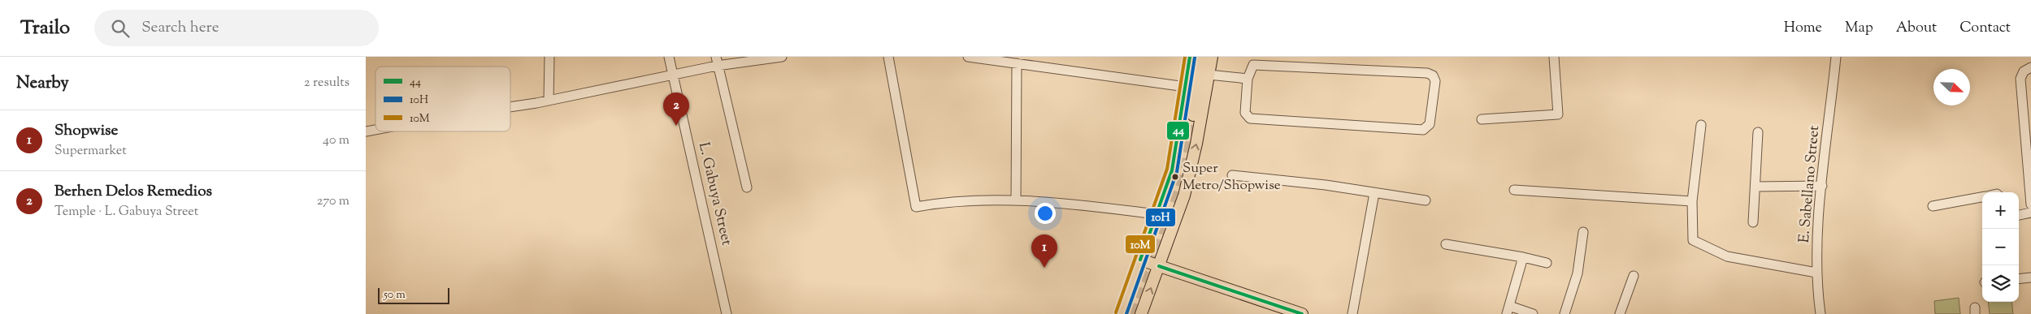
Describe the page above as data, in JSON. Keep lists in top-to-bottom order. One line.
{"streets":{"street":["E. Sabellano Street","L. Gabuya Street"]},"places":["Super Metro/Shopwise"],"lines":["transit line 44","transit line 10M","transit line 10H"],"legend":["44","10H","10M"],"scale_bar":"50 m","north":"bottom right","page":{"header":"Trailo","search":"Search here","nav":["Home","Map","About","Contact"],"heading":["Nearby","2 results"],"pins":["2","1"],"list":[{"mark":"1","name":"Shopwise","note":"Supermarket","value":"40 m"},{"mark":"2","name":"Berhen Delos Remedios","note":"Temple · L. Gabuya Street","value":"270 m"}],"map_buttons":["+","−"],"scale":"50 m"}}
